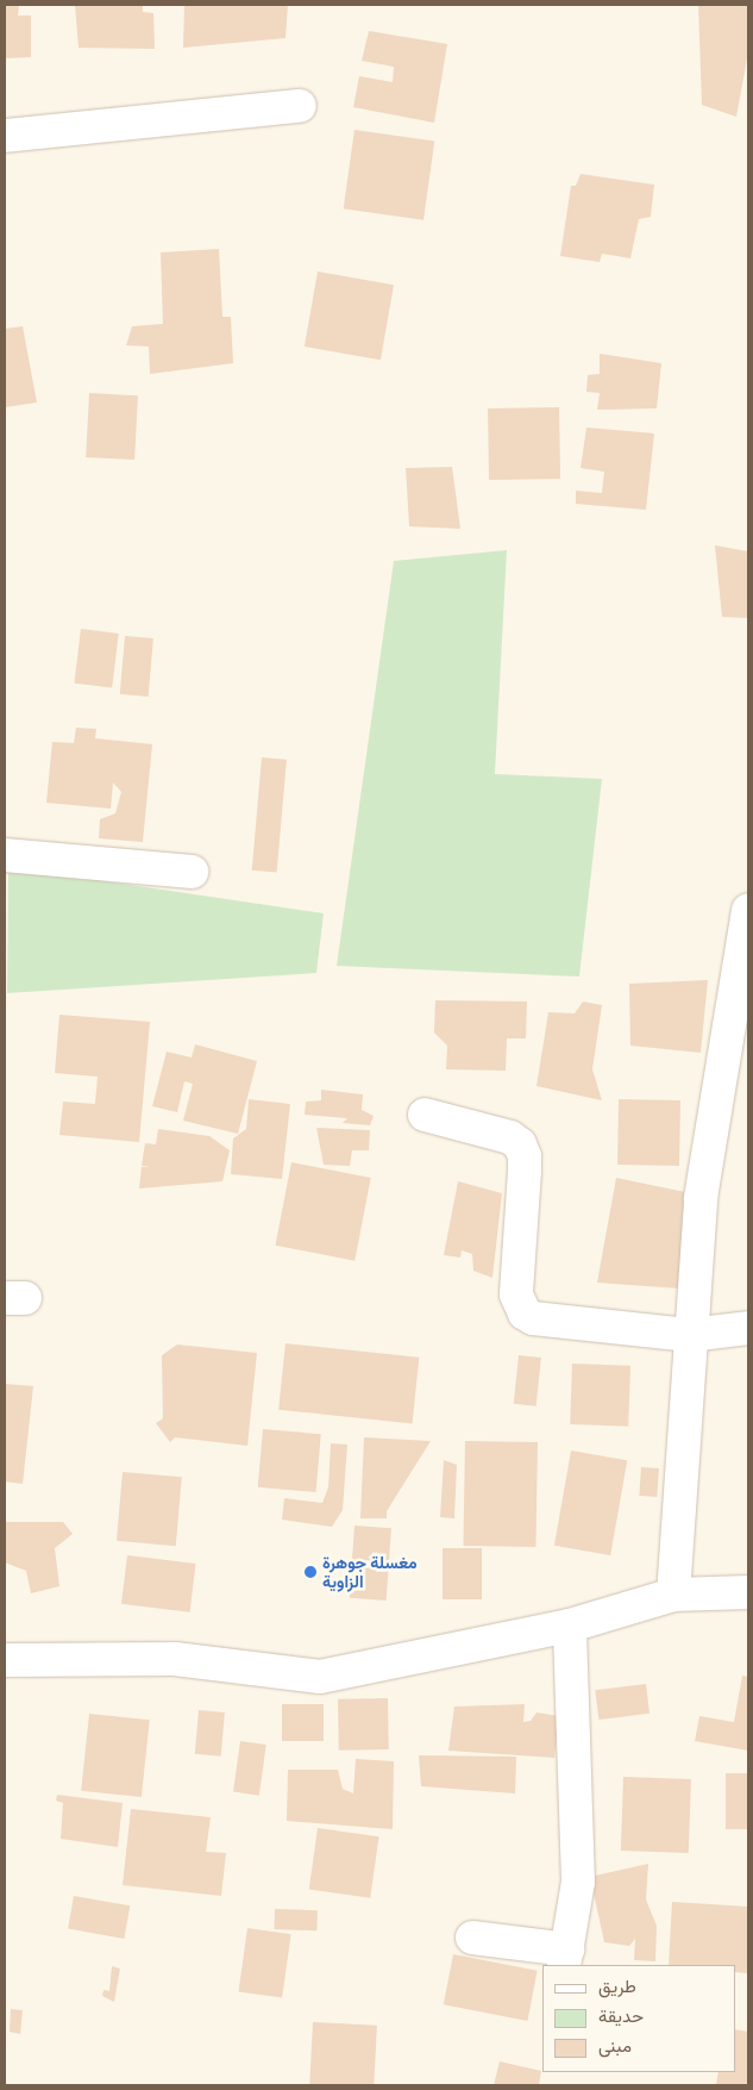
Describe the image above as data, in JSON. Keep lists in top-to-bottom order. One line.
{"places":["مغسلة جوهرة الزاوية"],"legend":["طريق","حديقة","مبنى"]}
